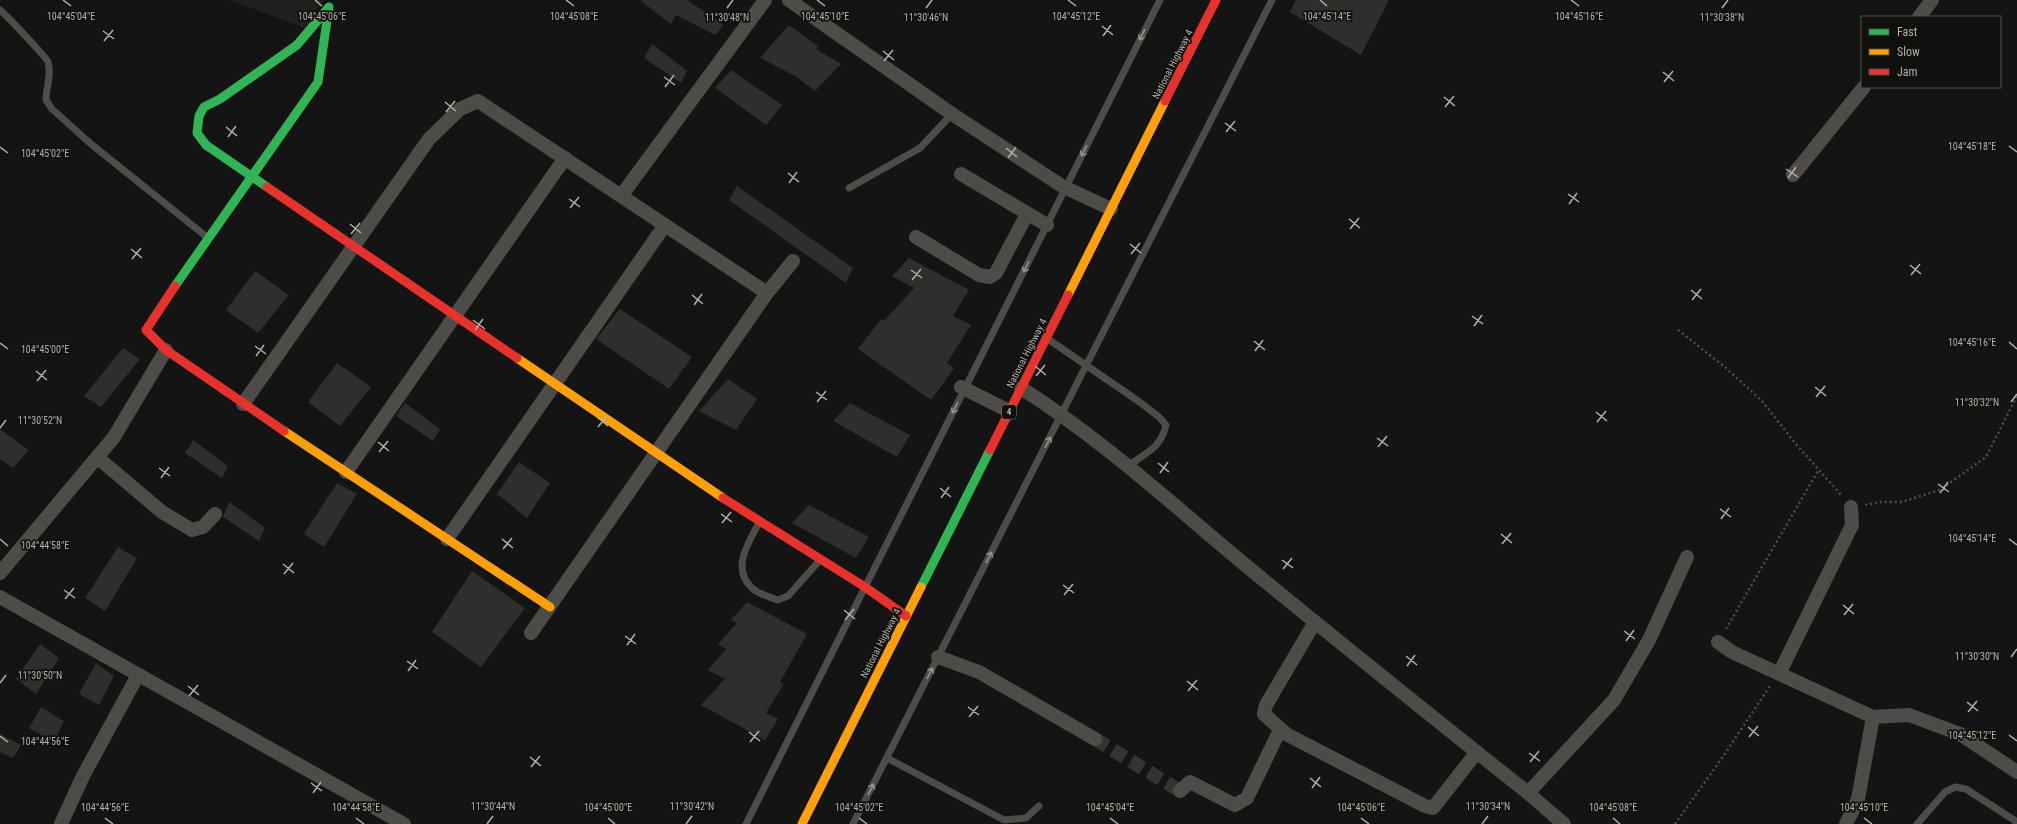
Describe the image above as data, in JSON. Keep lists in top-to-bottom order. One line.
{"streets":{"main road":["National Highway 4","4"]},"legend":["Fast","Slow","Jam"],"coordinates":["104°45'04\"E","104°45'06\"E","104°45'08\"E","104°45'10\"E","104°45'12\"E","104°45'16\"E","104°45'14\"E","11°30'48\"N","11°30'46\"N","11°30'38\"N","104°45'18\"E","104°45'02\"E","104°45'00\"E","11°30'32\"N","11°30'52\"N","104°44'58\"E","11°30'30\"N","11°30'50\"N","104°44'56\"E","11°30'44\"N","11°30'42\"N","11°30'34\"N"]}
